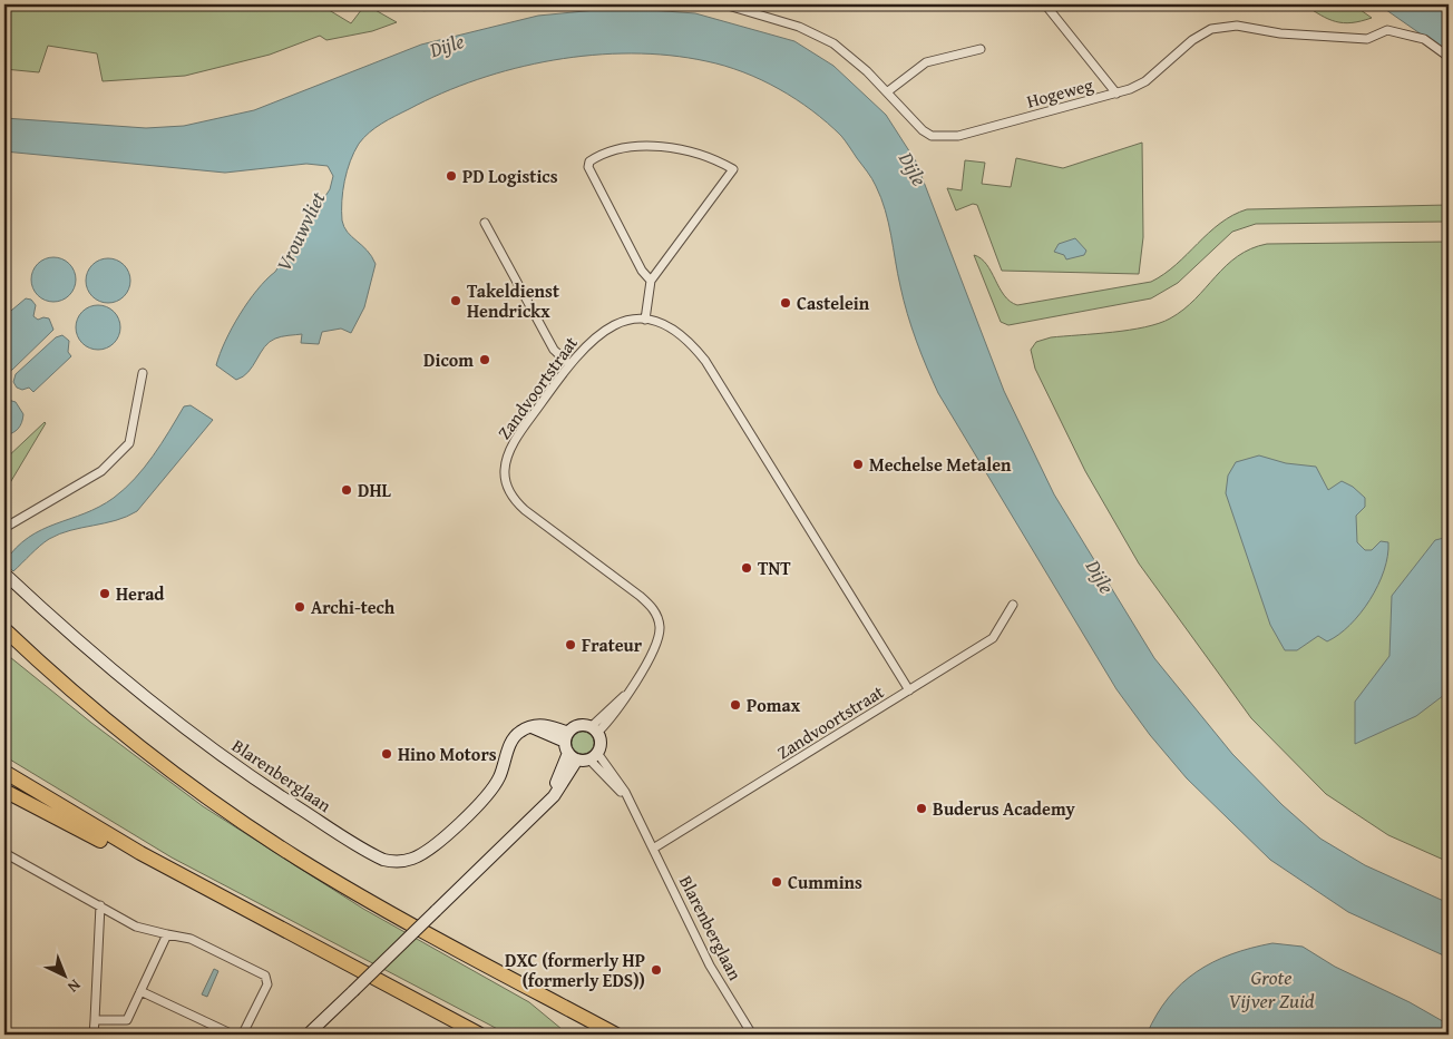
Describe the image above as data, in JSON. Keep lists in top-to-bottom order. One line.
{"streets":{"street":["Hogeweg","Zandvoortstraat","Blarenberglaan"]},"crossings":[["Zandvoortstraat","Blarenberglaan"]],"water":["Dijle","Vrouwvliet","Grote Vijver Zuid"],"places":["PD Logistics","Takeldienst Hendrickx","Castelein","Dicom","Mechelse Metalen","DHL","TNT","Herad","Archi-tech","Frateur","Pomax","Hino Motors","Buderus Academy","Cummins","DXC (formerly HP (formerly EDS))"],"north":"bottom right"}
